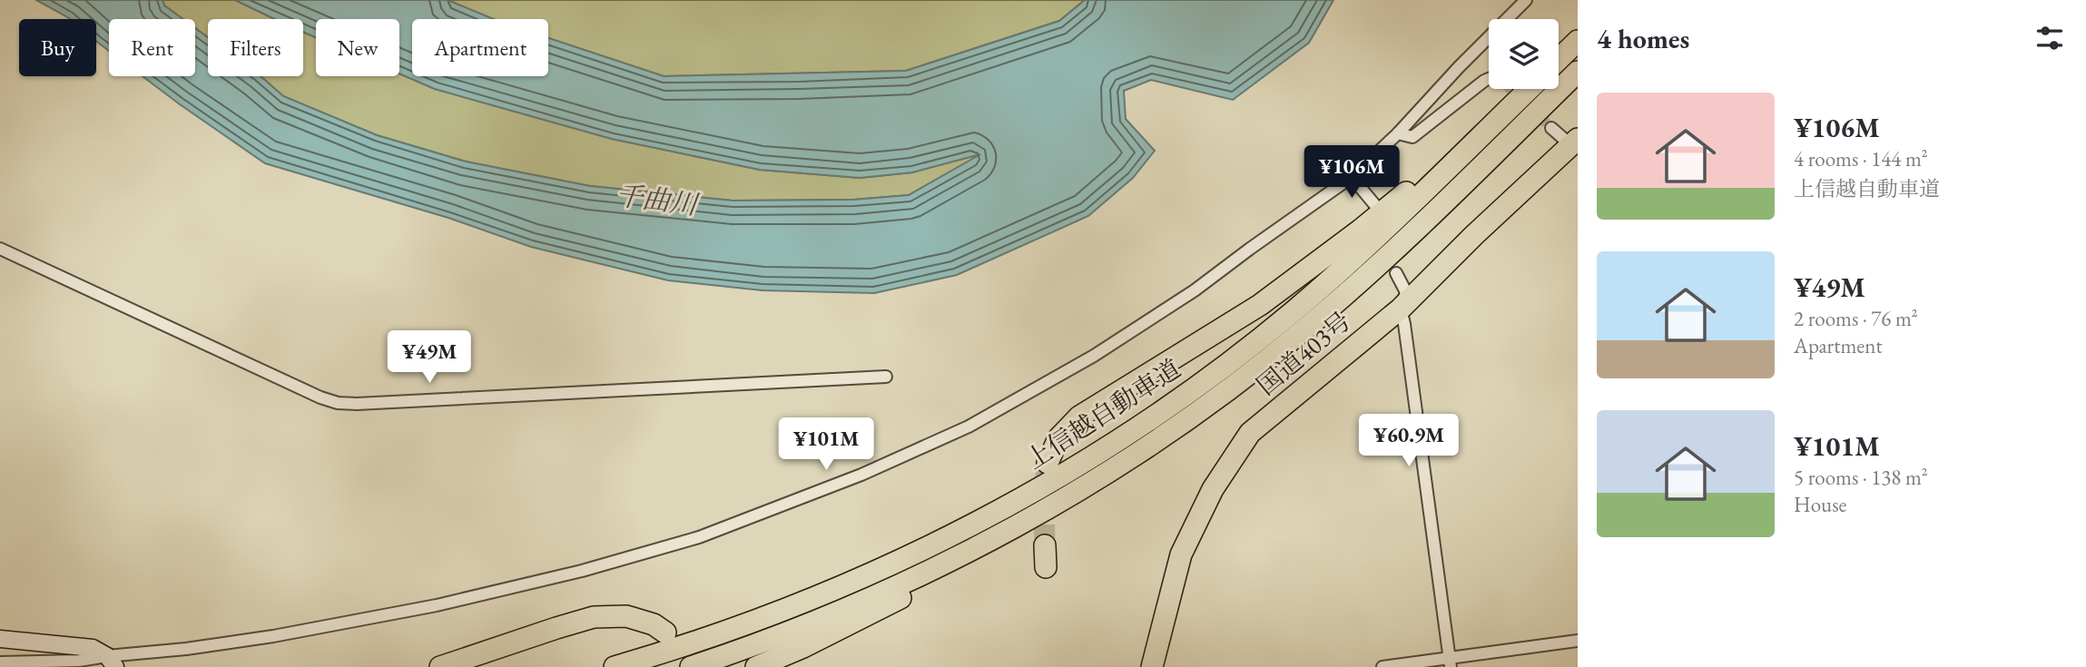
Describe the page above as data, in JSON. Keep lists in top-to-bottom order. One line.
{"streets":{"highway":["国道403号","上信越自動車道"]},"water":["千曲川"],"page":{"heading":"4 homes","chip":["Buy","Rent","Filters","New","Apartment"],"list":[{"name":"¥106M","note":"4 rooms · 144 m² · 上信越自動車道"},{"name":"¥49M","note":"2 rooms · 76 m² · Apartment"},{"name":"¥101M","note":"5 rooms · 138 m² · House"}],"price":["¥106M","¥49M","¥60.9M","¥101M"]}}
